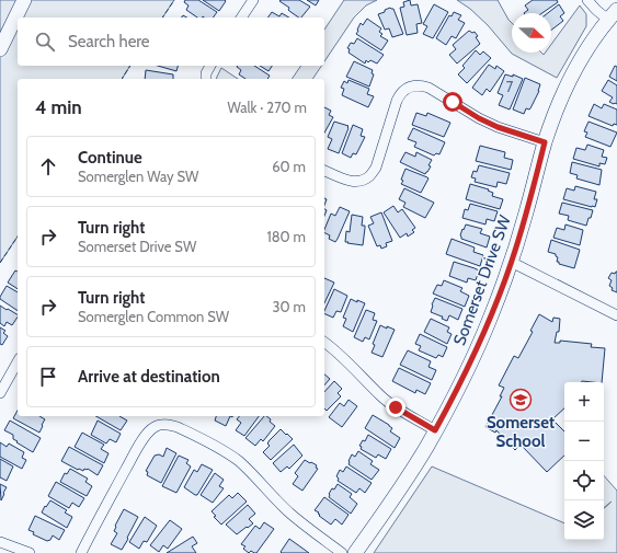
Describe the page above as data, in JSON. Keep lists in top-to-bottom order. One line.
{"streets":{"street":["Somerset Drive SW"]},"places":{"school or university":["Somerset School"]},"house_numbers":["7"],"north":"right","page":{"search":"Search here","heading":["4 min","Walk · 270 m"],"list":[["Continue","Somerglen Way SW","60 m"],["Turn right","Somerset Drive SW","180 m"],["Turn right","Somerglen Common SW","30 m"],"Arrive at destination"],"map_buttons":["+","−"]}}
